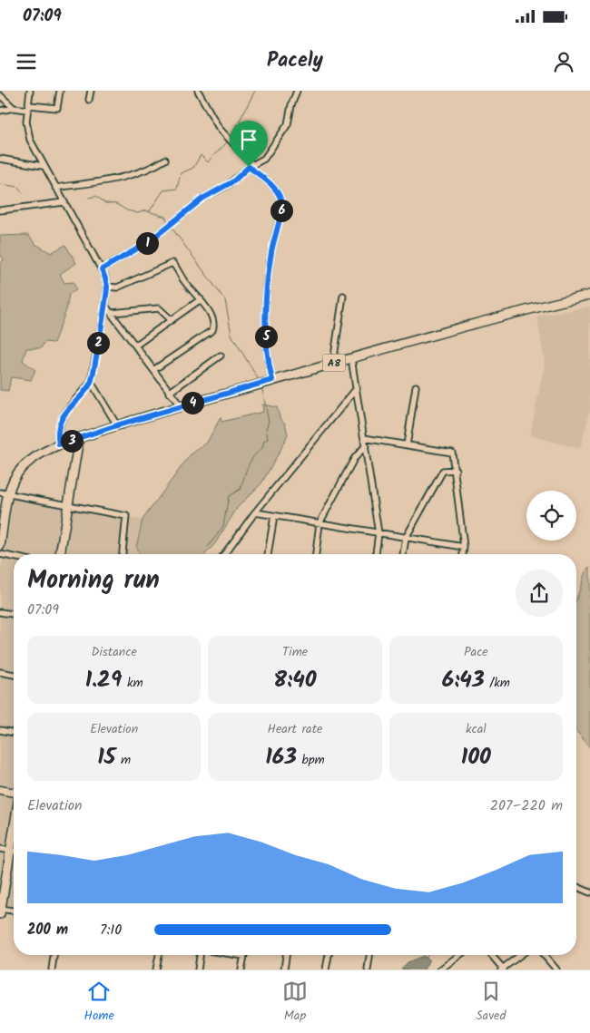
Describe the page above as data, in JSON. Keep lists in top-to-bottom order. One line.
{"streets":{"main road":["A8"]},"page":{"status":"07:09","header":"Pacely","pins":["6","1","5","2","4","3"],"heading":["Morning run","07:09"],"stats":[["Distance","1.29 km"],["Time","8:40"],["Pace","6:43 /km"],["Elevation","15 m"],["Heart rate","163 bpm"],["kcal","100"]],"chart":["Elevation","207–220 m"],"list":[{"name":"200 m","note":"7:10"}],"tabs":["Home","Map","Saved"]}}
